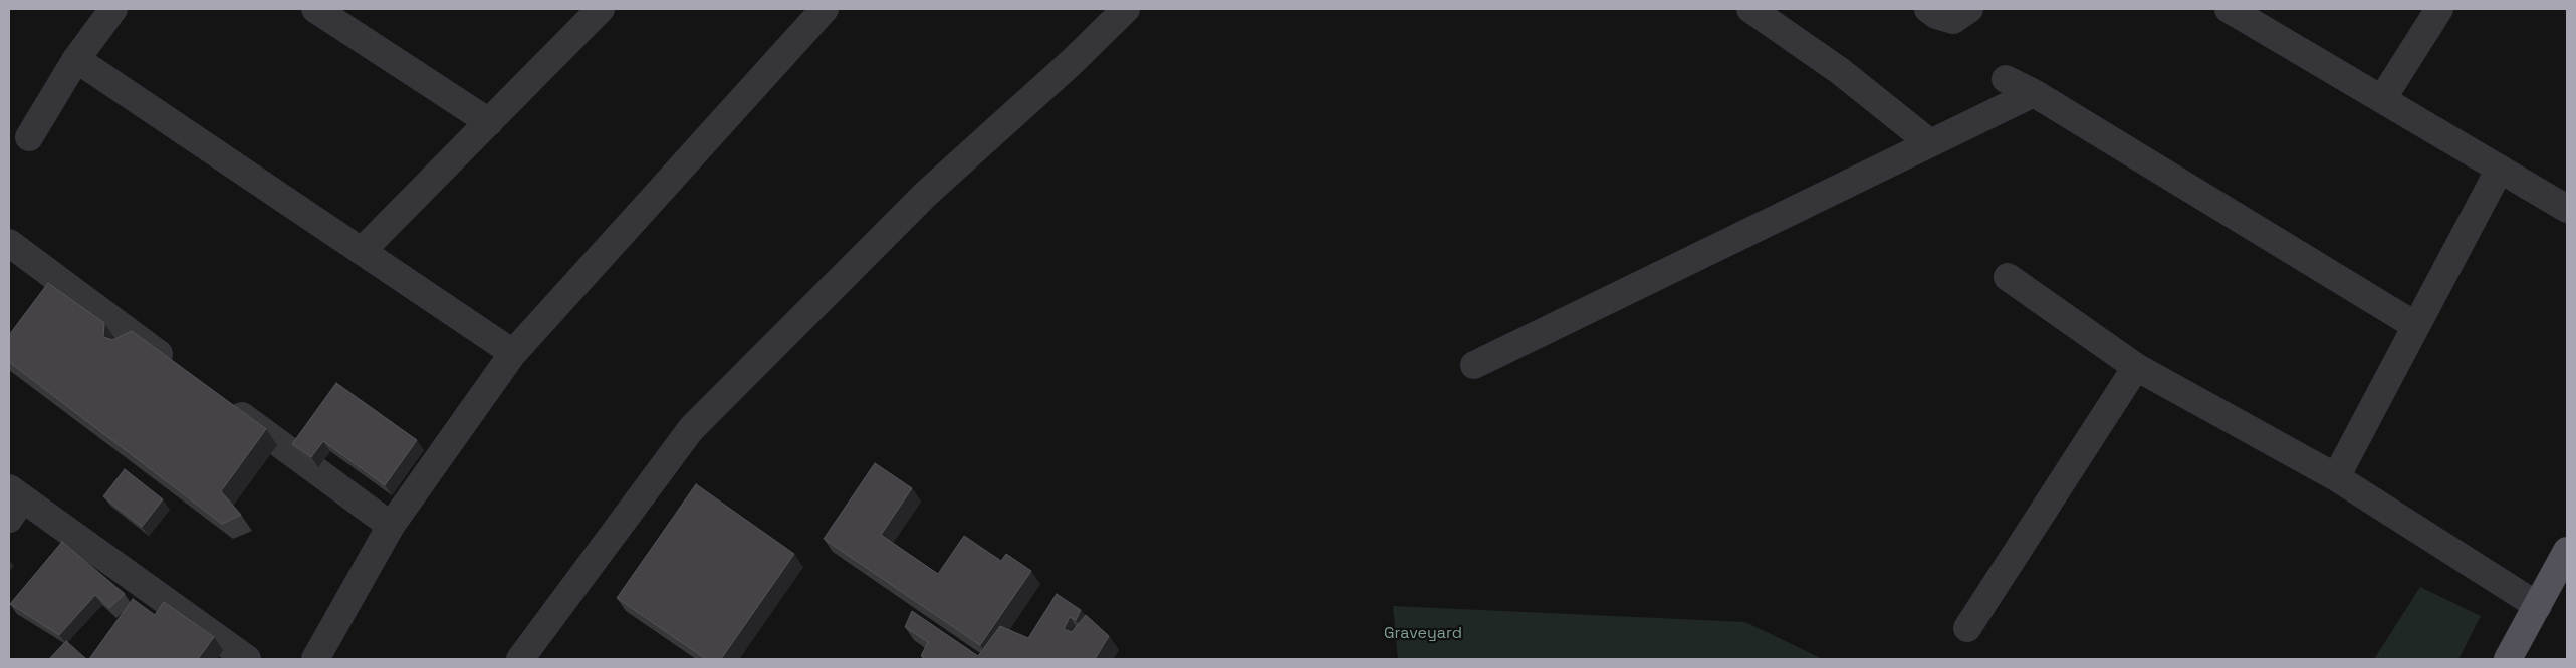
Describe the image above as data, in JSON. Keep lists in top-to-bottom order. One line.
{"parks":["Graveyard"]}
